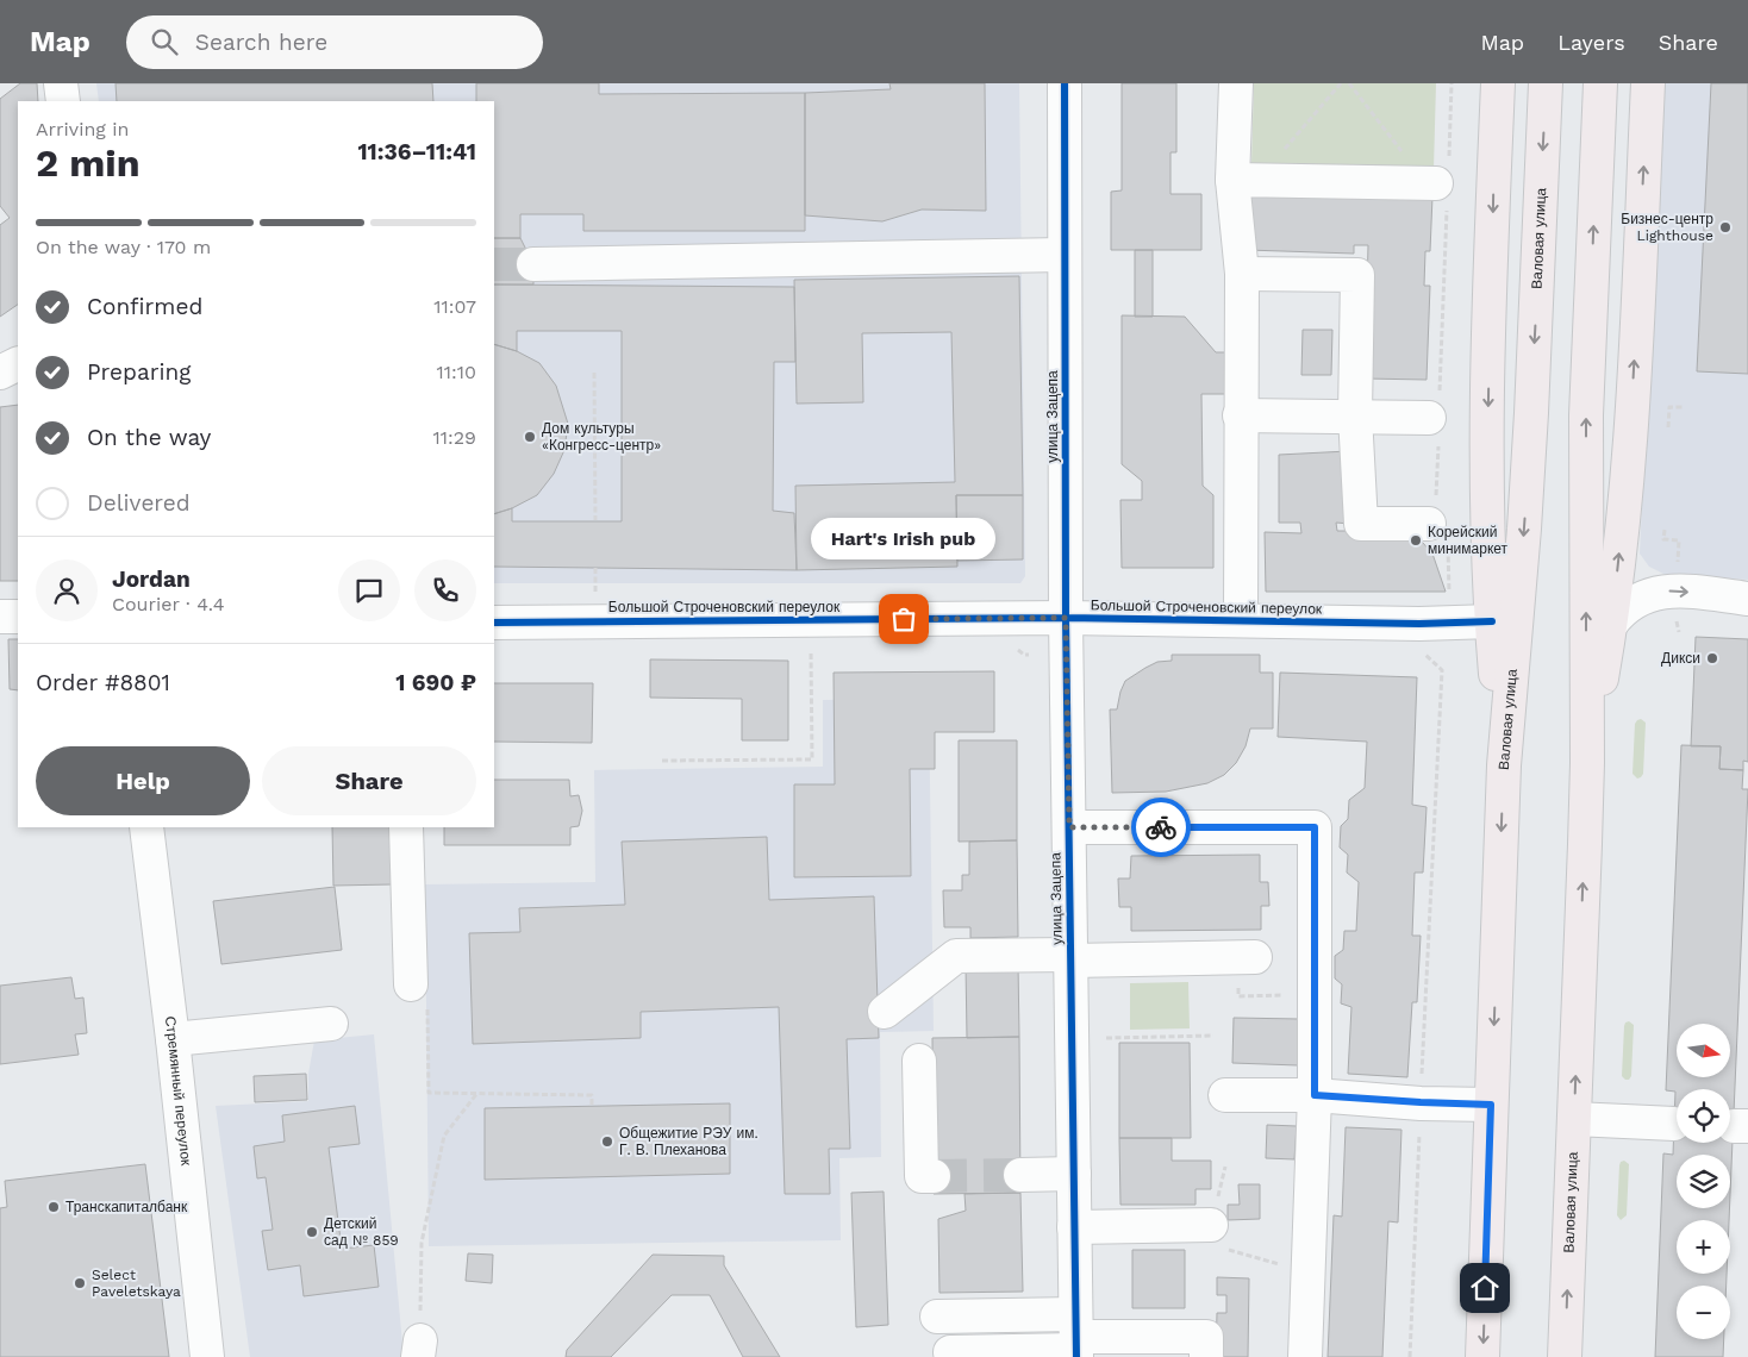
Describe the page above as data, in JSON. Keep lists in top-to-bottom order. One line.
{"streets":{"main road":["Валовая улица"],"street":["улица Зацепа","Большой Строченовский переулок","Стремянный переулок"]},"crossings":[["улица Зацепа","Большой Строченовский переулок"]],"places":["Бизнес-центр Lighthouse","Дом культуры «Конгресс-центр»","Корейский минимаркет","Hart's Irish pub","Дикси","Общежитие РЭУ им. Г. В. Плеханова","Транскапиталбанк","Детский сад № 859","Select Paveletskaya"],"north":"right","page":{"header":"Map","search":"Search here","nav":["Map","Layers","Share"],"heading":["2 min","Arriving in","11:36–11:41"],"panel":["Jordan","Courier · 4.4","Order #8801","1 690 ₽"],"bar":"On the way · 170 m","list":[["Confirmed","11:07"],["Preparing","11:10"],["On the way","11:29"],"Delivered"],"bubble":"Hart's Irish pub","buttons":["Help","Share"],"map_buttons":["+","−"]}}
